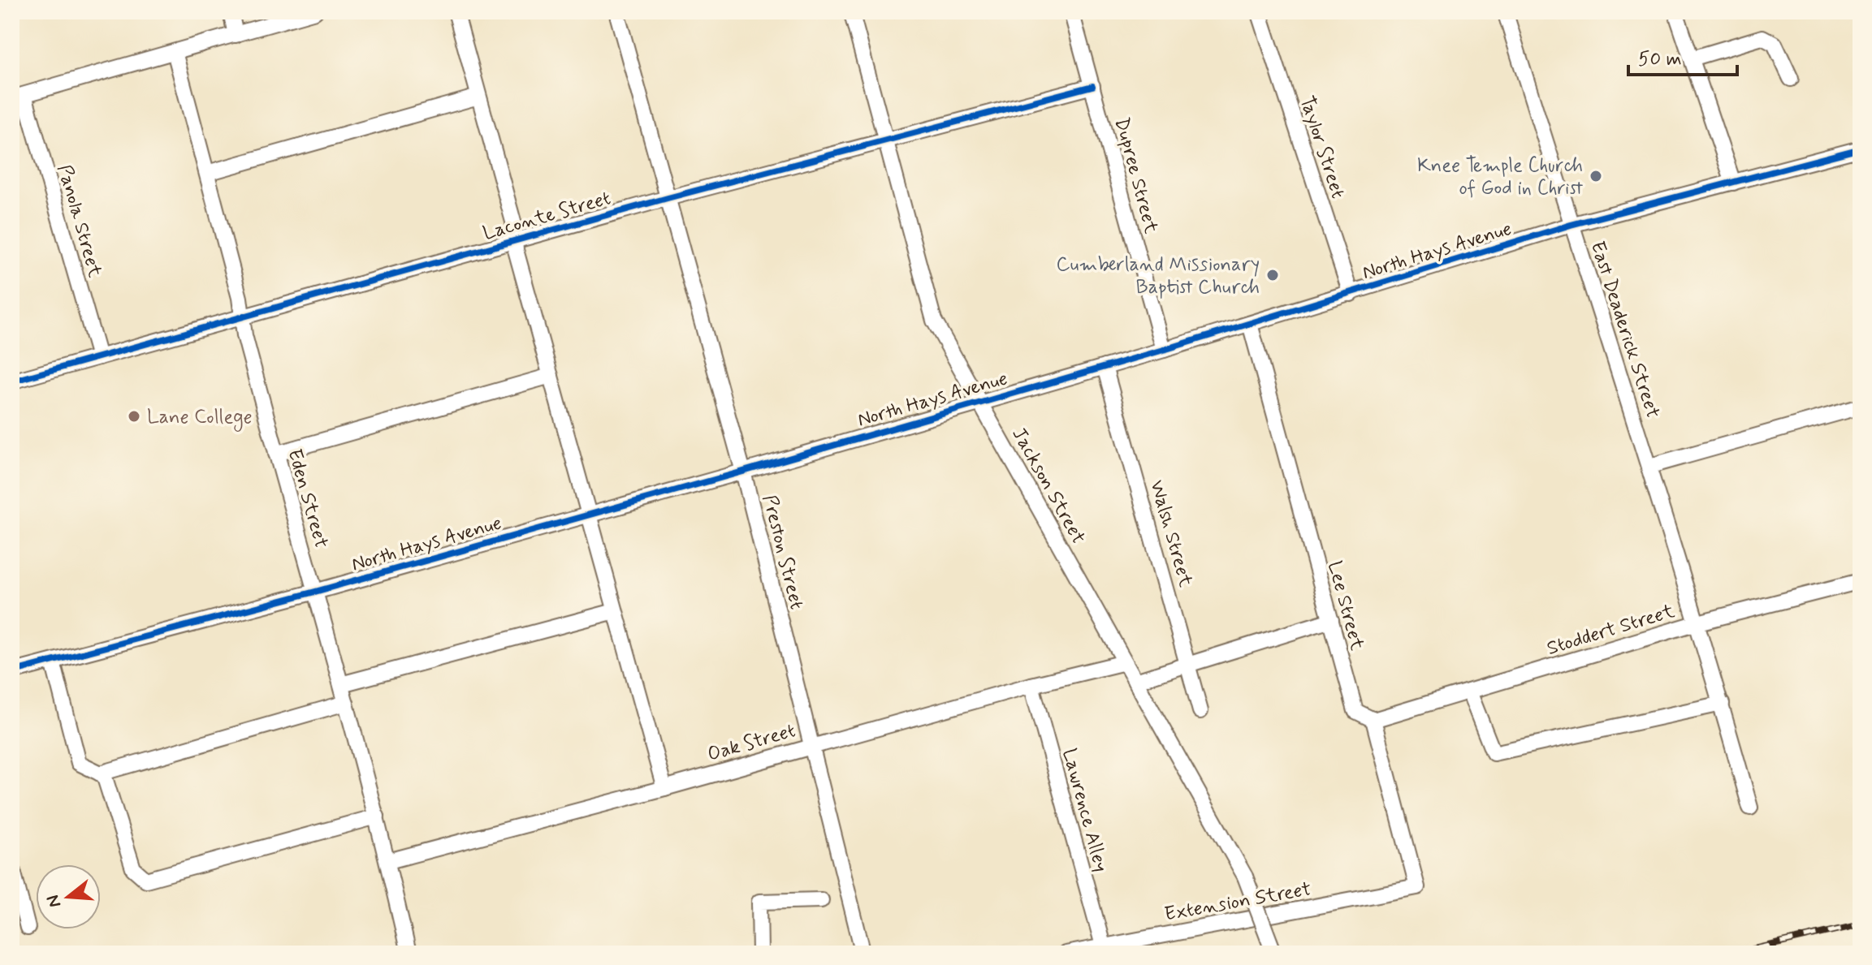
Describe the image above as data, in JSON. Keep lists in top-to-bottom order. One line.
{"streets":{"street":["Taylor Street","Dupree Street","Laconte Street","Panola Street","North Hays Avenue","East Deaderick Street","Jackson Street","Eden Street","Walsh Street","Preston Street","Lee Street","Stoddert Street","Oak Street","Lawrence Alley","Extension Street"]},"crossings":[["Taylor Street","North Hays Avenue"],["Dupree Street","Laconte Street"],["Dupree Street","North Hays Avenue"],["Laconte Street","Panola Street"],["Laconte Street","Jackson Street"],["Laconte Street","Eden Street"],["Laconte Street","Preston Street"],["North Hays Avenue","East Deaderick Street"],["North Hays Avenue","Jackson Street"],["North Hays Avenue","Eden Street"],["North Hays Avenue","Walsh Street"],["North Hays Avenue","Preston Street"],["North Hays Avenue","Lee Street"],["East Deaderick Street","Stoddert Street"],["Jackson Street","Oak Street"],["Eden Street","Oak Street"],["Preston Street","Oak Street"],["Lee Street","Stoddert Street"],["Lee Street","Extension Street"],["Stoddert Street","Extension Street"],["Oak Street","Lawrence Alley"],["Lawrence Alley","Extension Street"]],"places":["Knee Temple Church of God in Christ","Cumberland Missionary Baptist Church","Lane College"],"scale_bar":"50 m","north":"left"}
